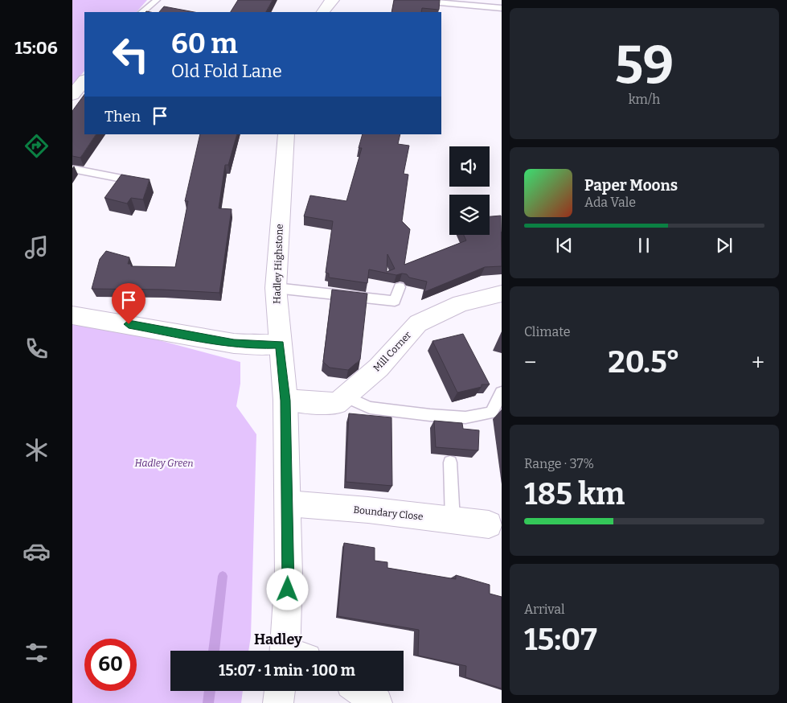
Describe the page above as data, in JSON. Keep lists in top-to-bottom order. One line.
{"streets":{"street":["Hadley Highstone","Mill Corner","Boundary Close"]},"crossings":[["Hadley Highstone","Mill Corner"],["Hadley Highstone","Boundary Close"]],"districts":["Hadley"],"parks":["Hadley Green"],"page":{"tabs":"15:06","tile":[["59","km/h"],"Climate",["Range · 37%","185 km"],["Arrival","15:07"]],"turn":["60 m","Old Fold Lane"],"then":"Then","song":["Paper Moons","Ada Vale"],"heat":["−","20.5°","+"],"limit":"60","trip":"15:07 · 1 min · 100 m"}}
